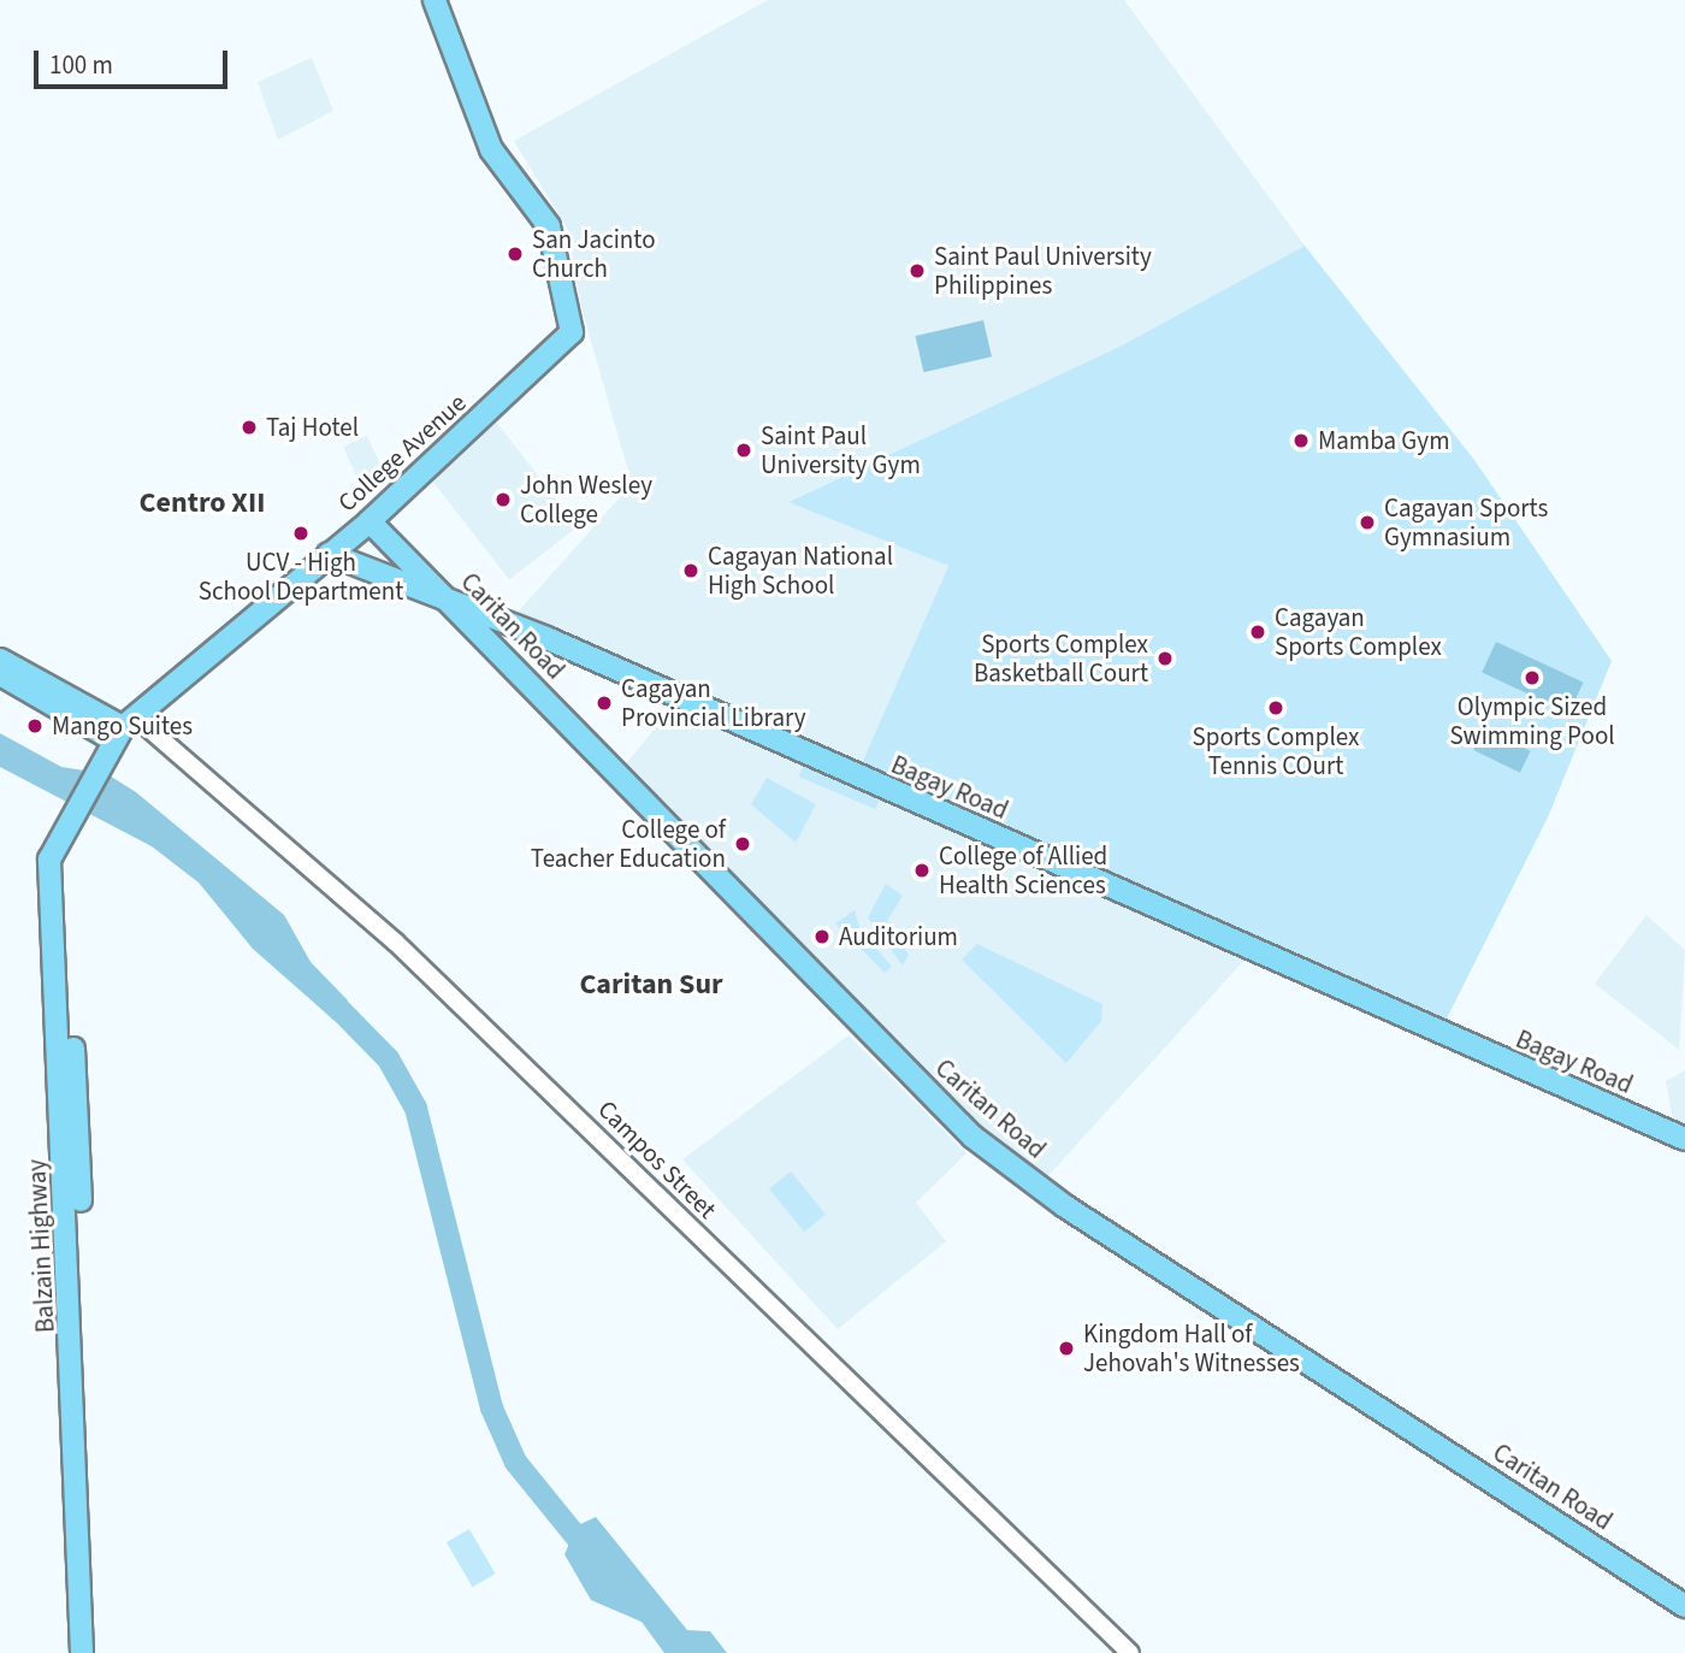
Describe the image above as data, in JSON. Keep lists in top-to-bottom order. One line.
{"streets":{"main road":["College Avenue","Caritan Road","Bagay Road","Balzain Highway"],"street":["Campos Street"]},"crossings":[["College Avenue","Caritan Road"],["College Avenue","Bagay Road"],["College Avenue","Campos Street"],["College Avenue","Balzain Highway"],["Caritan Road","Bagay Road"],["Campos Street","Balzain Highway"]],"districts":["Centro XII","Caritan Sur"],"places":["San Jacinto Church","Saint Paul University Philippines","Taj Hotel","Mamba Gym","Saint Paul University Gym","John Wesley College","Cagayan Sports Gymnasium","UCV - High School Department","Cagayan National High School","Cagayan Sports Complex","Sports Complex Basketball Court","Olympic Sized Swimming Pool","Cagayan Provincial Library","Sports Complex Tennis COurt","Mango Suites","College of Teacher Education","College of Allied Health Sciences","Auditorium","Kingdom Hall of Jehovah's Witnesses"],"scale_bar":"100 m"}
